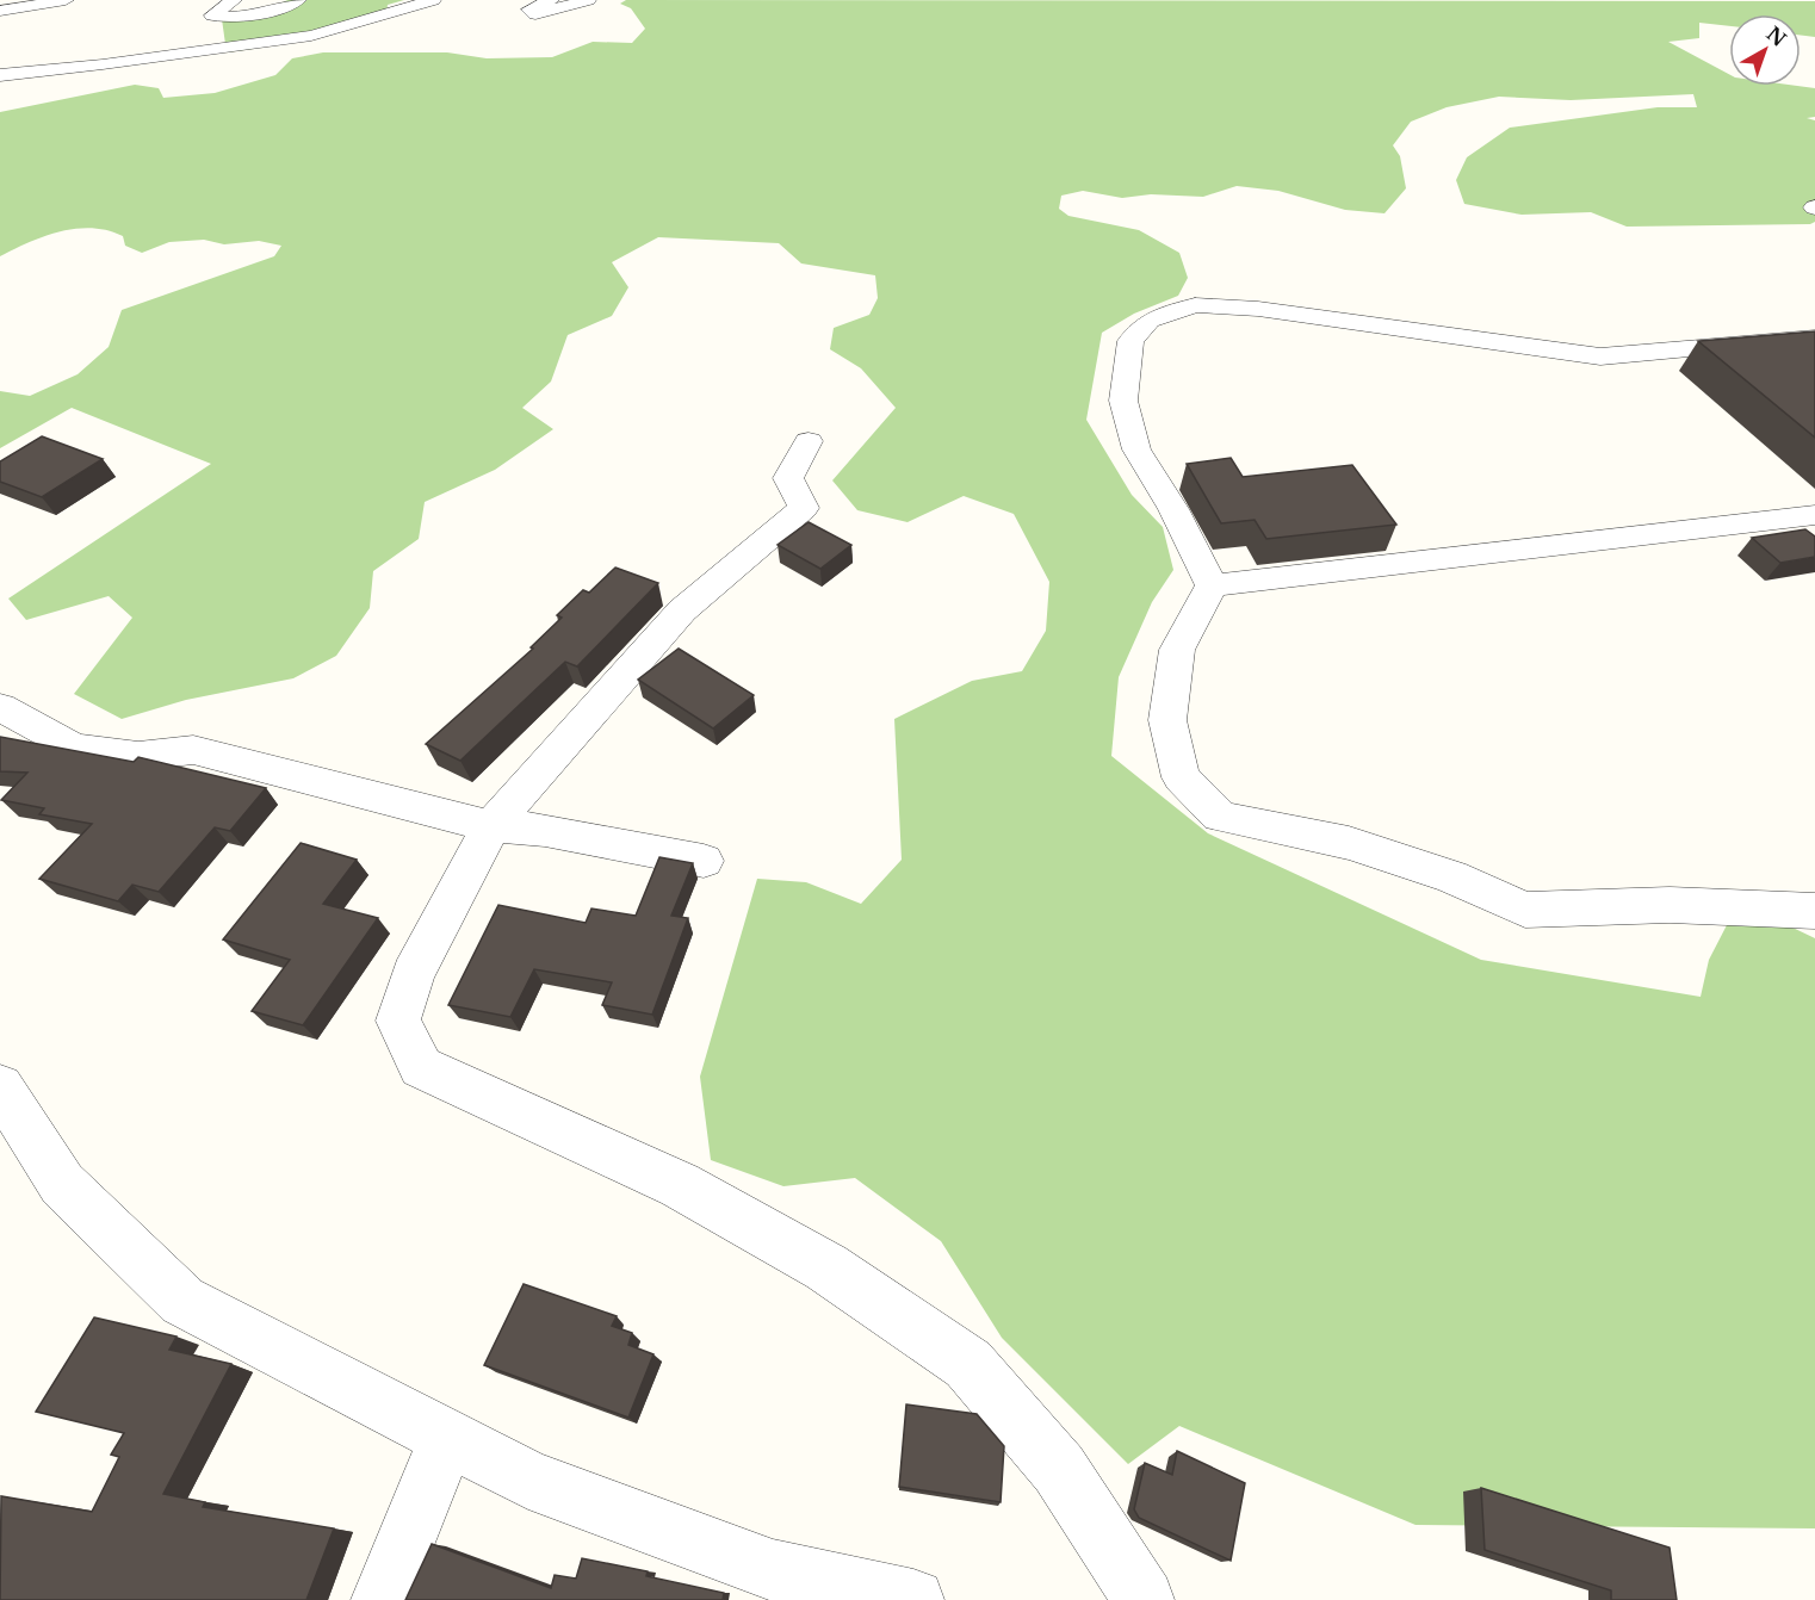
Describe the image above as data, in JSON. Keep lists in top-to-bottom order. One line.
{"north":"top right"}
